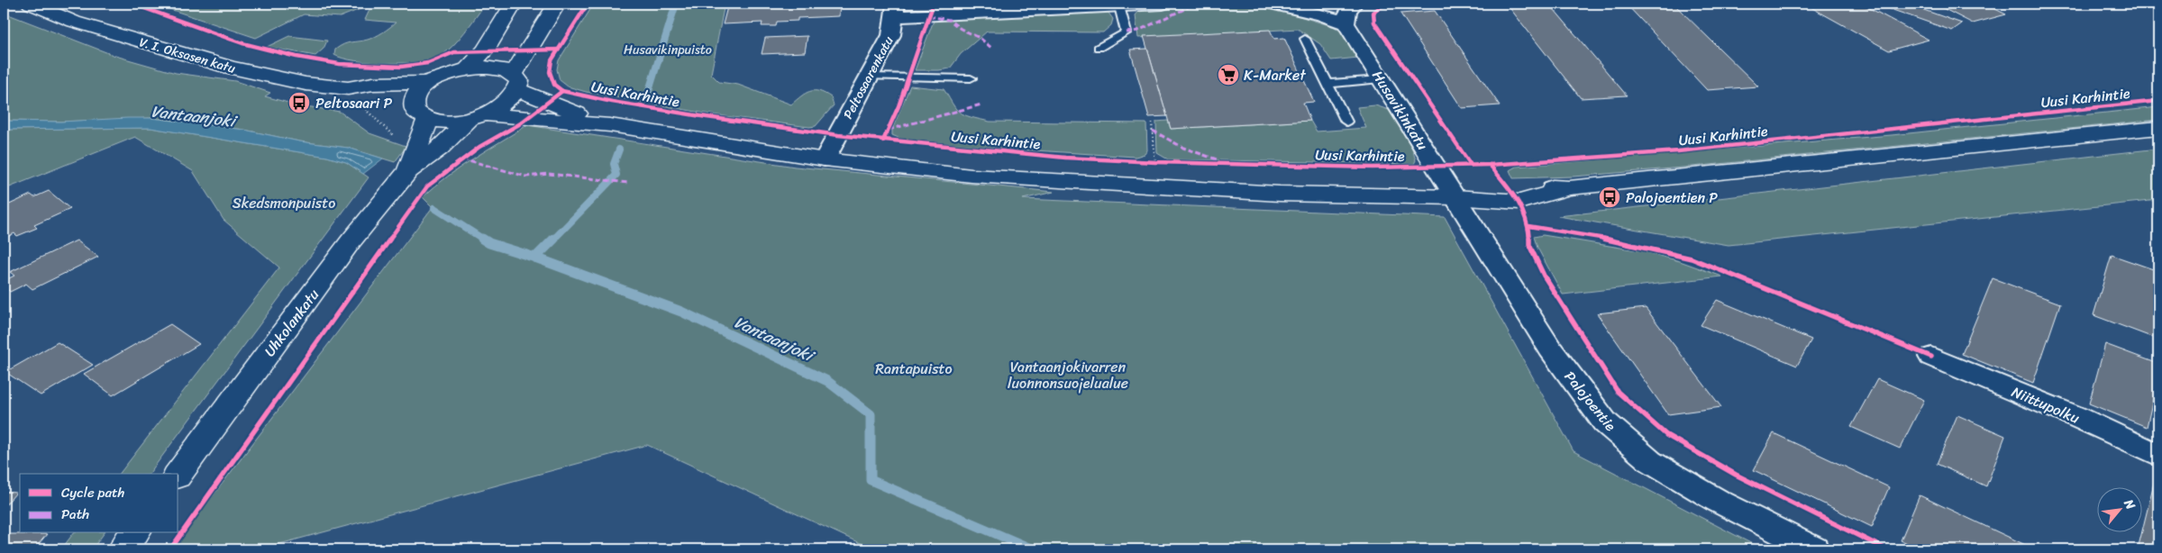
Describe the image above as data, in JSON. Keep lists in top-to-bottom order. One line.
{"streets":{"street":["V. I. Oksasen katu","Peltosaarenkatu","Husavikinkatu","Uhkolankatu","Palojoentie","Niittupolku"],"cycle path":["Uusi Karhintie"]},"crossings":[["Husavikinkatu","Palojoentie"]],"water":["Vantaanjoki"],"parks":["Husavikinpuisto","Skedsmonpuisto","Vantaanjokivarren luonnonsuojelualue","Rantapuisto"],"places":{"supermarket":["K-Market"],"bus stop":["Peltosaari P","Palojoentien P"]},"legend":["Cycle path","Path"],"north":"top right"}
